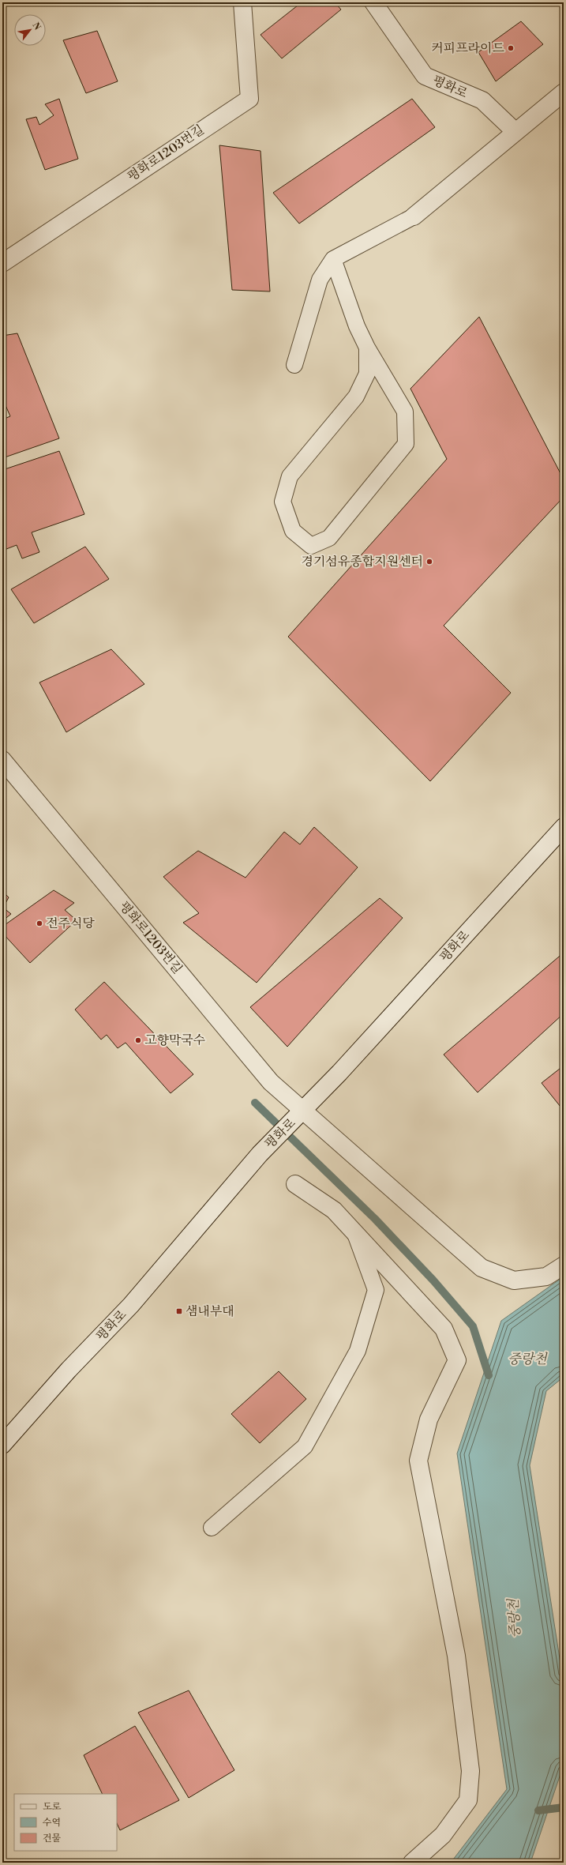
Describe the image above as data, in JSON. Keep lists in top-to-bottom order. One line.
{"streets":{"street":["평화로","평화로1203번길"]},"crossings":[["평화로","평화로1203번길"]],"water":["중랑천"],"places":{"other":["커피프라이드","경기섬유종합지원센터","전주식당","고향막국수"],"transit":["샘내부대"]},"legend":["도로","수역","건물"],"north":"top right"}
